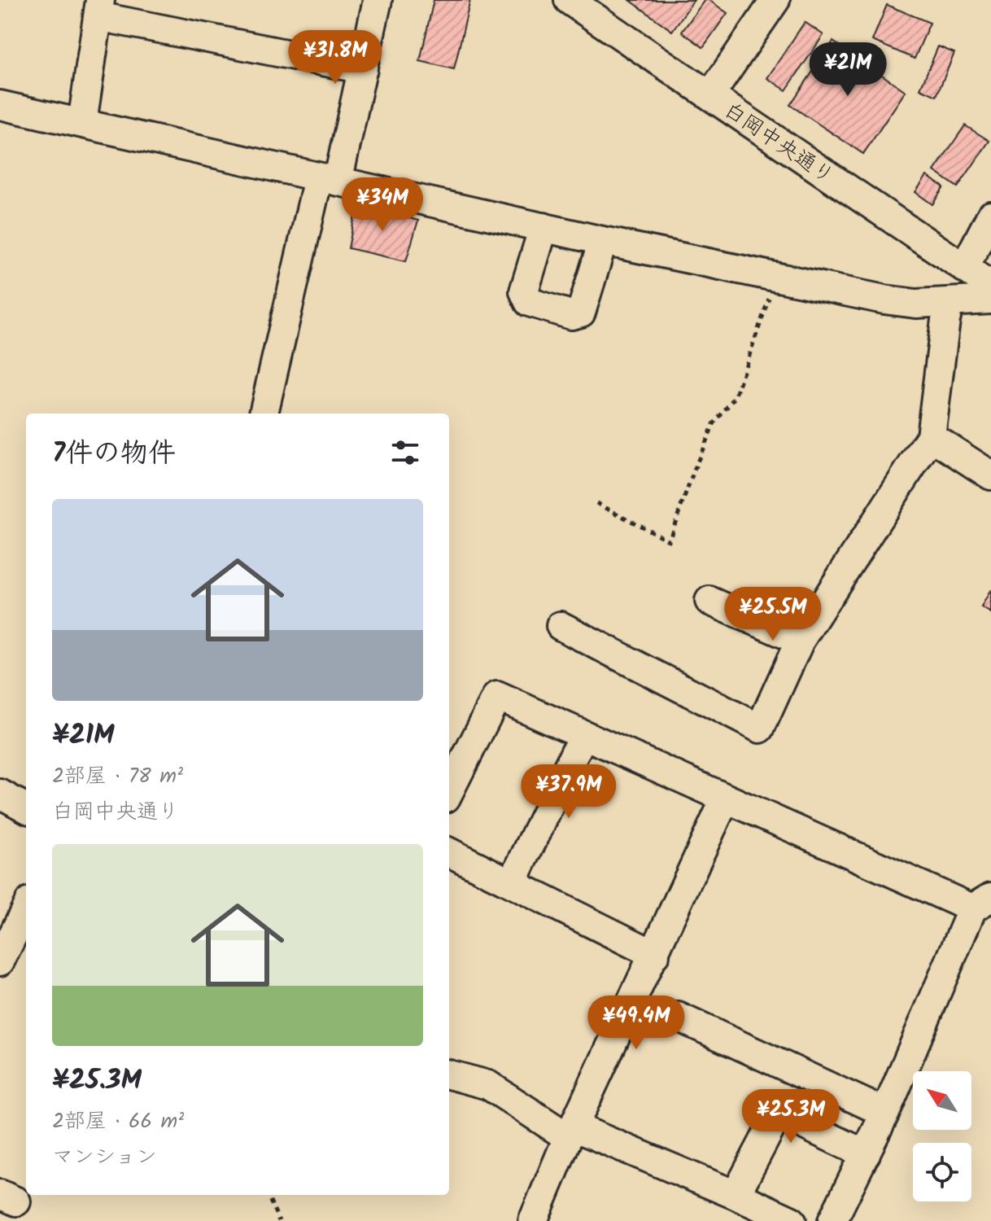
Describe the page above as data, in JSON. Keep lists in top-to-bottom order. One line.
{"streets":{"street":["白岡中央通り"]},"north":"top left","page":{"price":["¥31.8M","¥21M","¥34M","¥25.5M","¥37.9M","¥49.4M","¥25.3M"],"heading":"7件の物件","list":[{"name":"¥21M","note":"2部屋 · 78 m² · 白岡中央通り"},{"name":"¥25.3M","note":"2部屋 · 66 m² · マンション"}]}}
